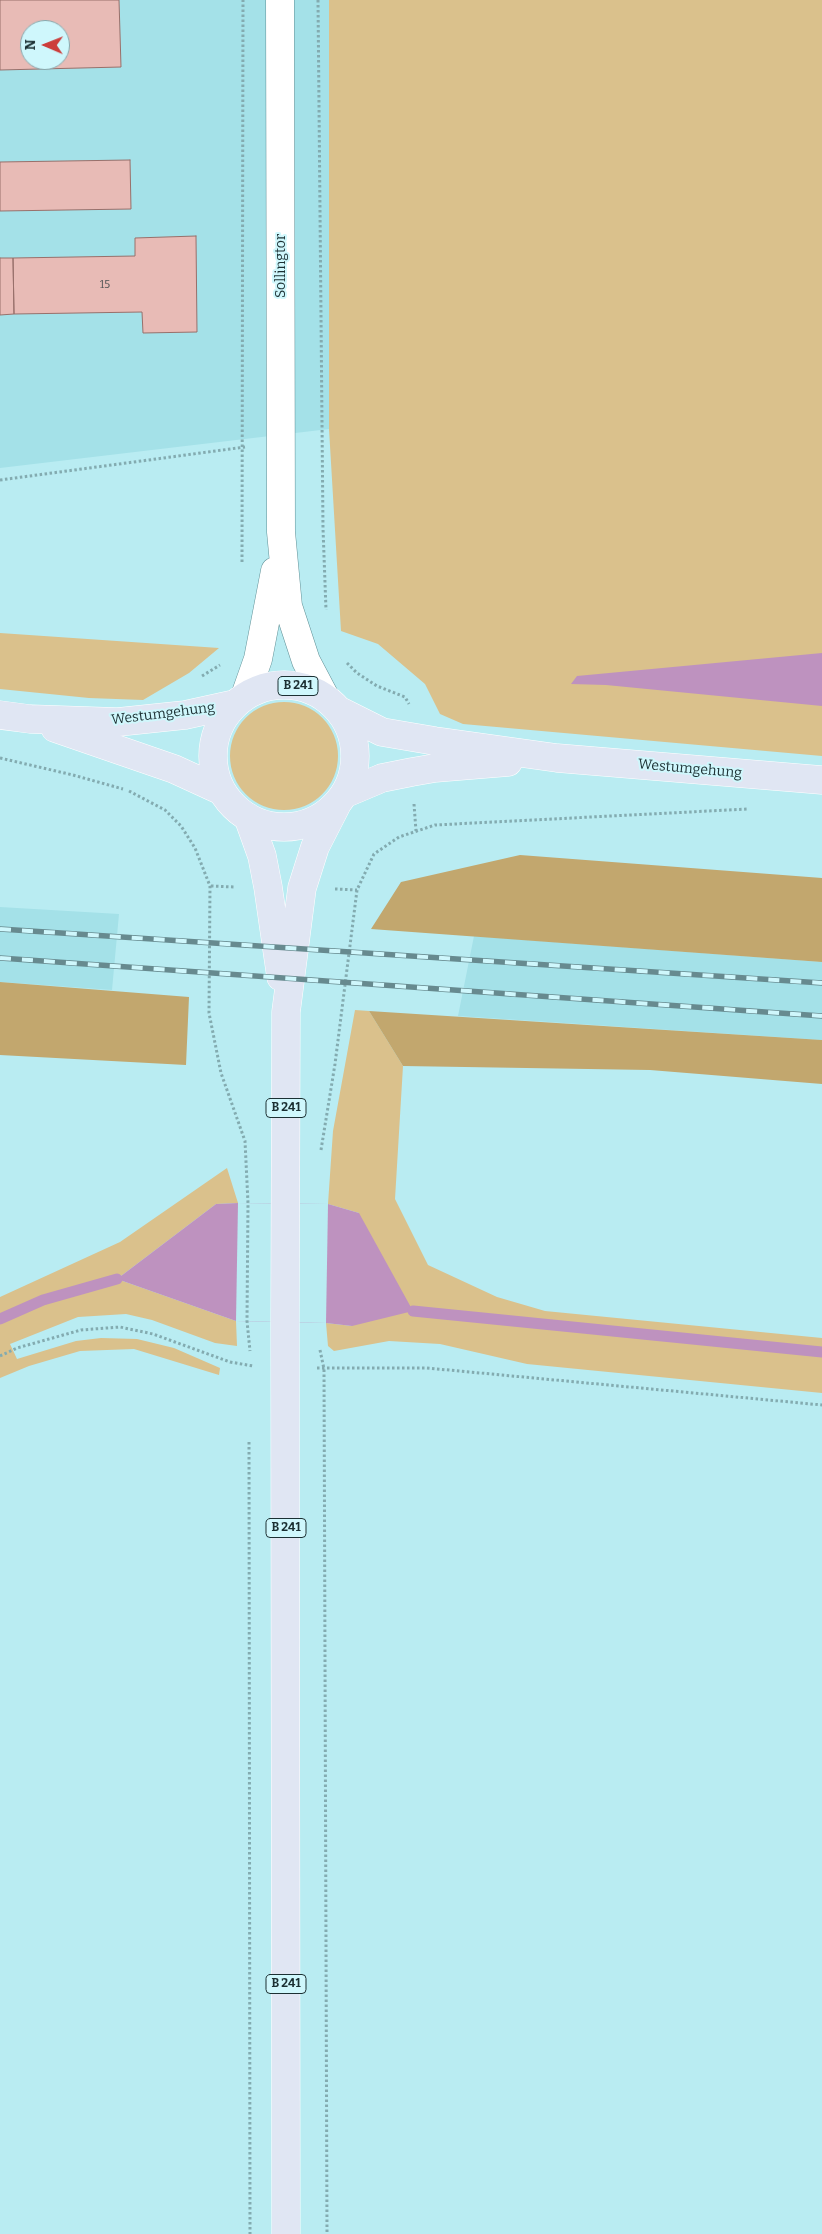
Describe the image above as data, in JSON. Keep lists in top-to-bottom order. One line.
{"streets":{"main road":["Sollingtor","B 241","Westumgehung"]},"crossings":[["Sollingtor","B 241"],["Sollingtor","Westumgehung"],["B 241","Westumgehung"]],"house_numbers":["15"],"north":"left"}
